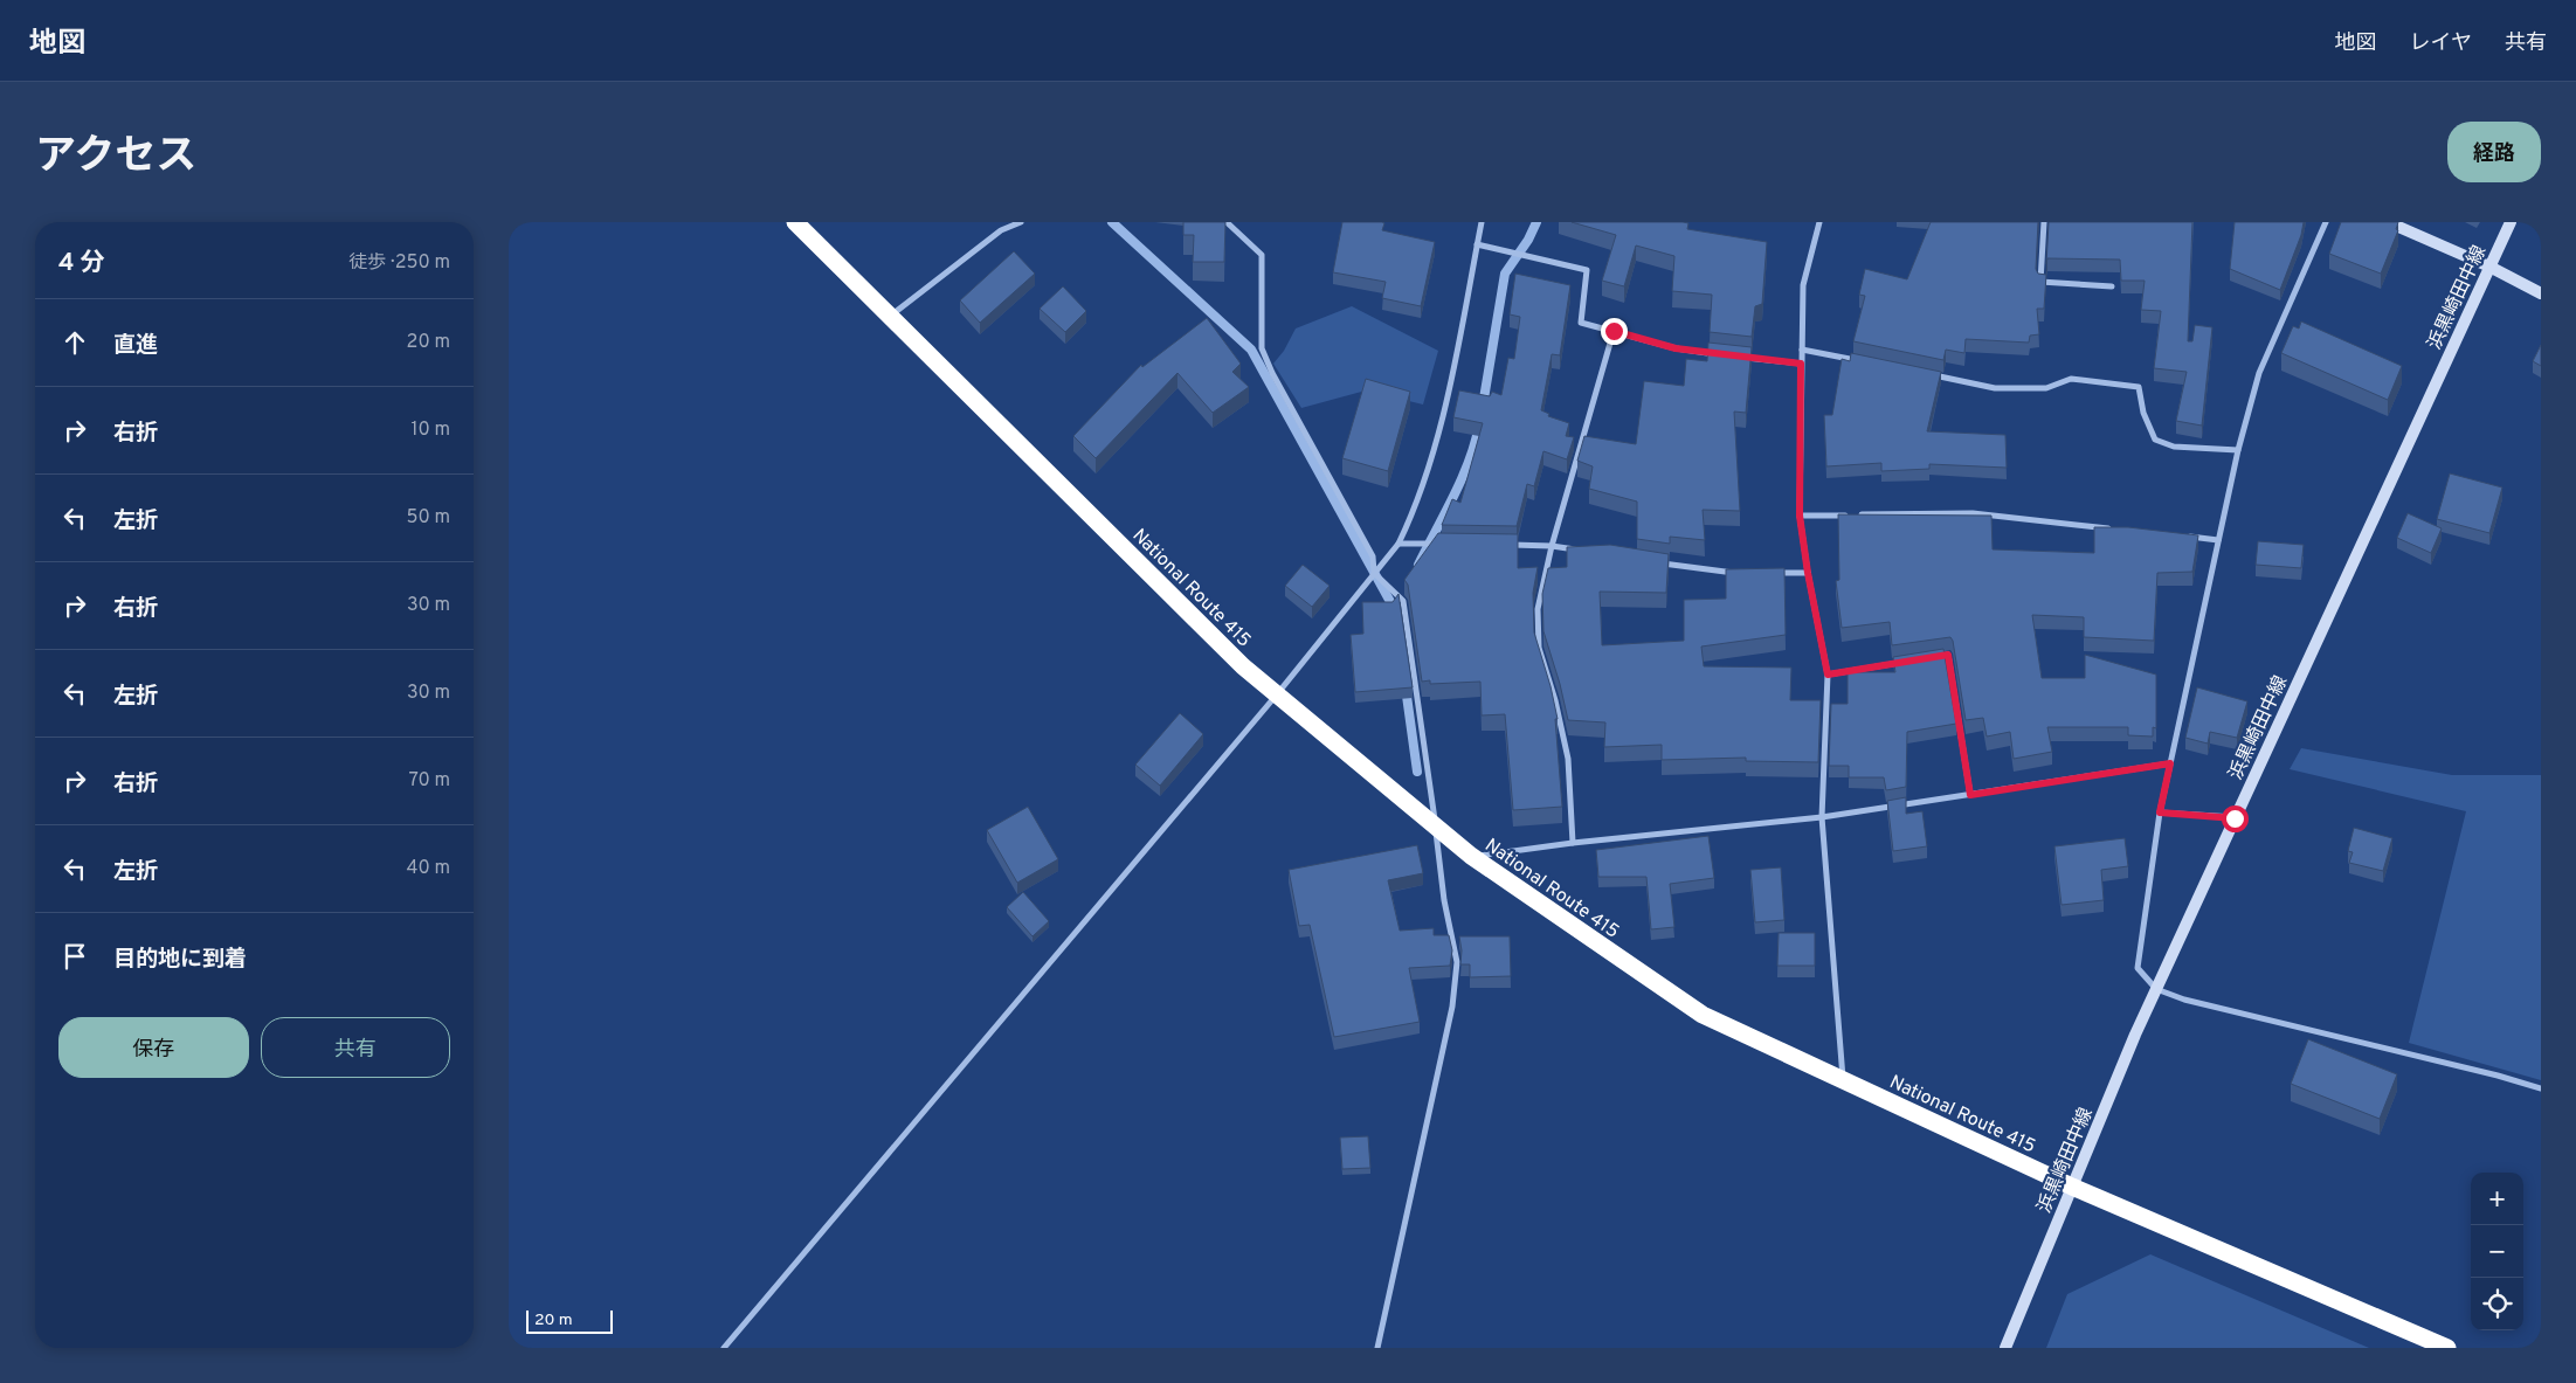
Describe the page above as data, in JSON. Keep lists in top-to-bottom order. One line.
{"streets":{"highway":["National Route 415"],"main road":["浜黒崎田中線"]},"crossings":[["浜黒崎田中線","National Route 415"]],"scale_bar":"20 m","page":{"header":"地図","nav":["地図","レイヤ","共有"],"title":"アクセス","buttons":["経路",["保存","共有"]],"heading":["4 分","徒歩 · 250 m"],"list":[["直進","20 m"],["右折","10 m"],["左折","50 m"],["右折","30 m"],["左折","30 m"],["右折","70 m"],["左折","40 m"],"目的地に到着"],"map_buttons":["+","−"],"scale":"20 m"}}
